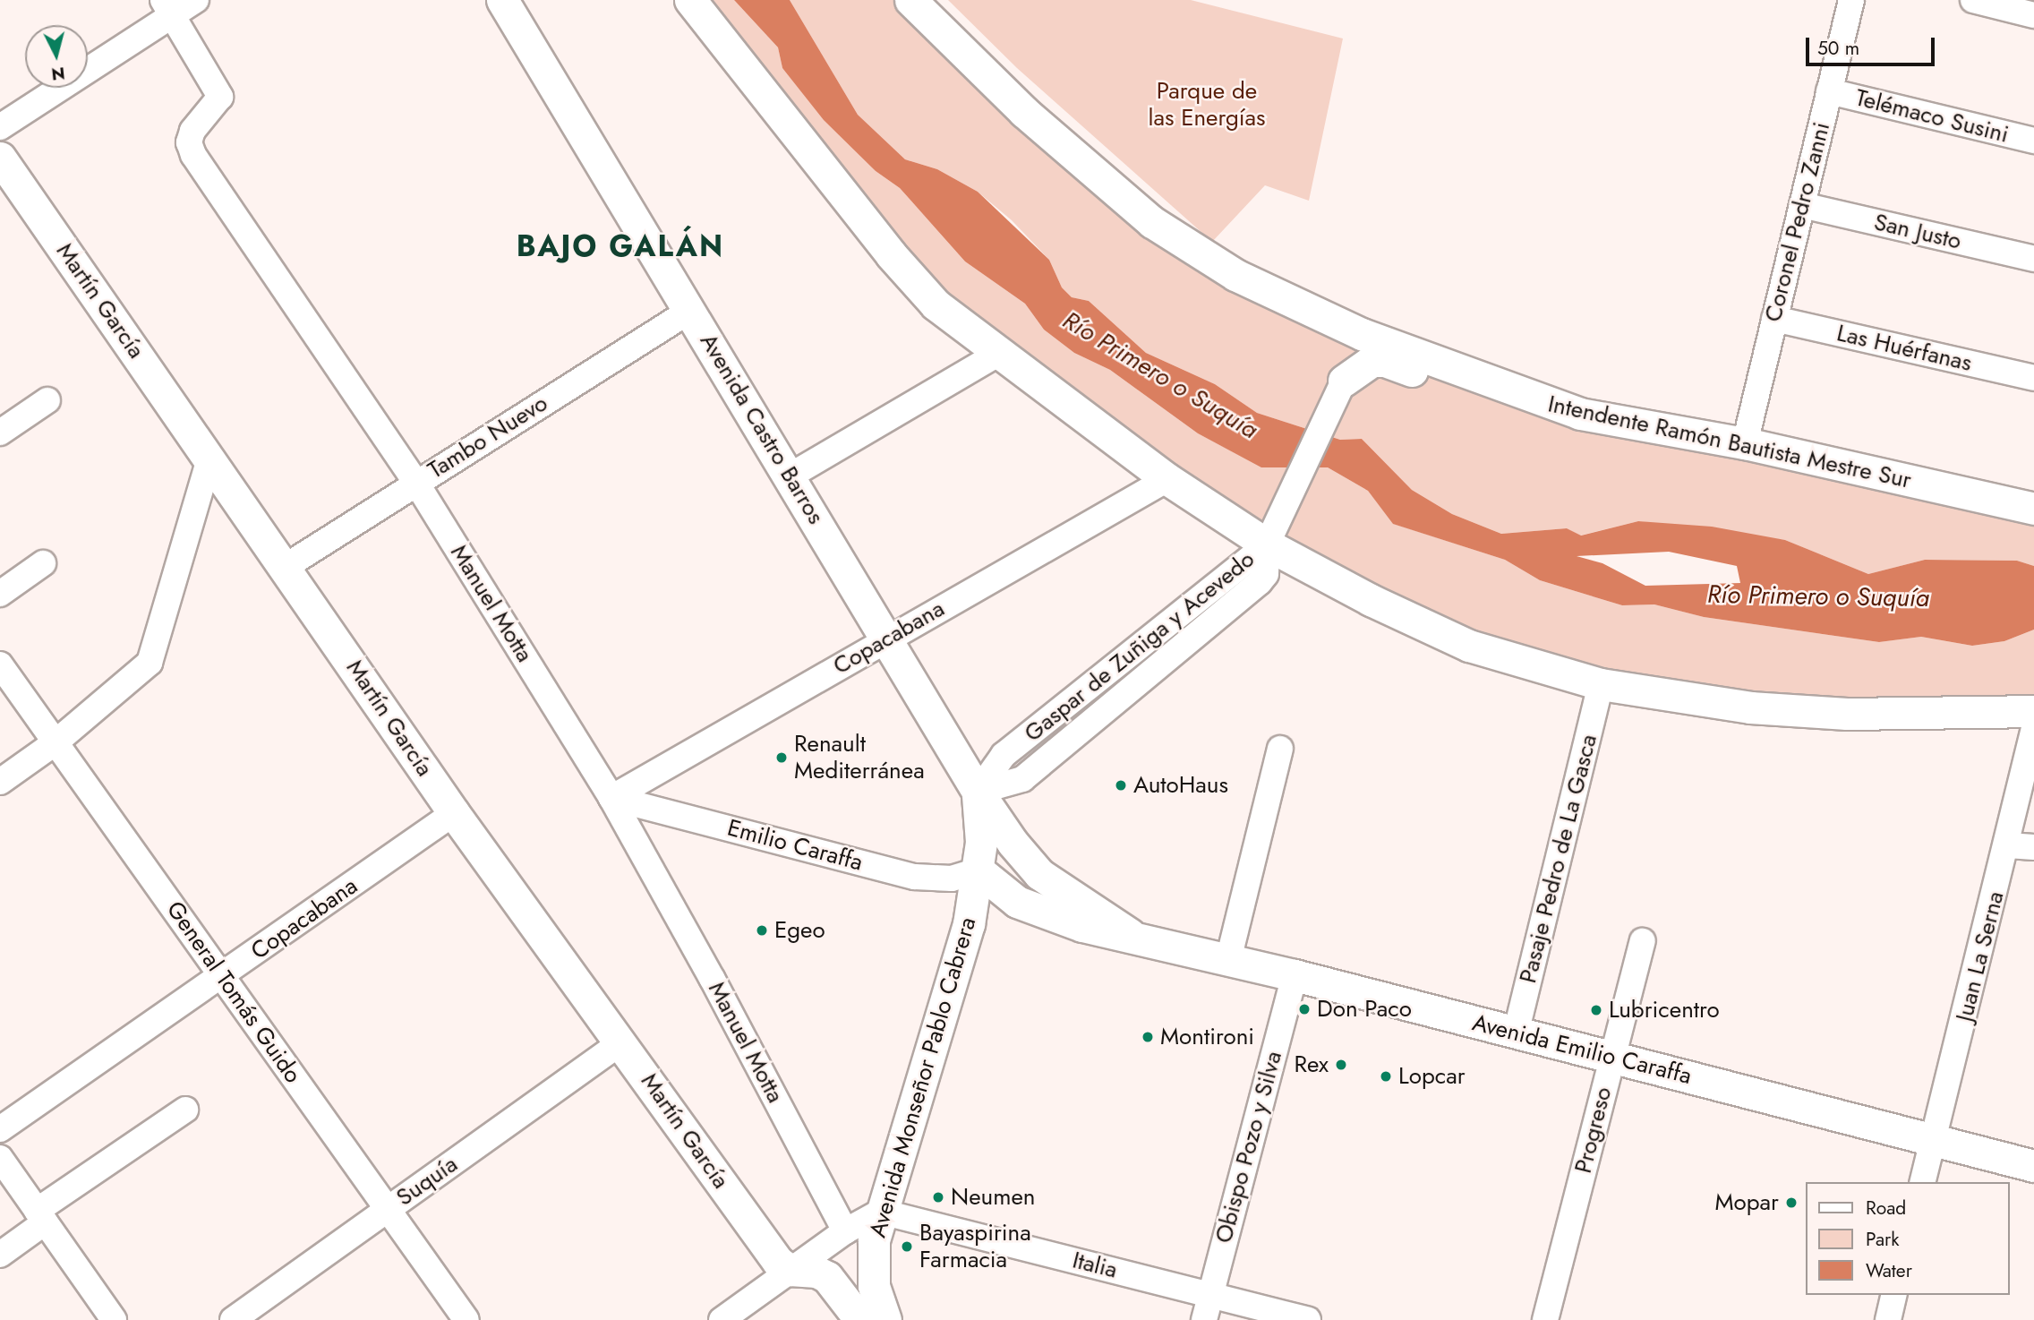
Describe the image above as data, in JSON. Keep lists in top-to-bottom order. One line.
{"streets":{"main road":["Martín García","Avenida Castro Barros","Intendente Ramón Bautista Mestre Sur","Avenida Emilio Caraffa","Avenida Monseñor Pablo Cabrera"],"street":["Telémaco Susini","Coronel Pedro Zanni","San Justo","Las Huérfanas","Tambo Nuevo","Manuel Motta","Copacabana","Gaspar de Zuñiga y Acevedo","Emilio Caraffa","Pasaje Pedro de La Gasca","Juan La Serna","General Tomás Guido","Progreso","Obispo Pozo y Silva","Suquía","Italia"]},"crossings":[["Telémaco Susini","Coronel Pedro Zanni"],["Coronel Pedro Zanni","San Justo"],["Coronel Pedro Zanni","Las Huérfanas"],["Coronel Pedro Zanni","Intendente Ramón Bautista Mestre Sur"],["Martín García","Tambo Nuevo"],["Martín García","Copacabana"],["Martín García","Suquía"],["Avenida Castro Barros","Tambo Nuevo"],["Avenida Castro Barros","Copacabana"],["Avenida Castro Barros","Gaspar de Zuñiga y Acevedo"],["Avenida Castro Barros","Avenida Emilio Caraffa"],["Tambo Nuevo","Manuel Motta"],["Manuel Motta","Copacabana"],["Manuel Motta","Emilio Caraffa"],["Copacabana","Emilio Caraffa"],["Copacabana","General Tomás Guido"],["Gaspar de Zuñiga y Acevedo","Avenida Emilio Caraffa"],["Emilio Caraffa","Avenida Emilio Caraffa"],["Emilio Caraffa","Avenida Monseñor Pablo Cabrera"],["Pasaje Pedro de La Gasca","Avenida Emilio Caraffa"],["Juan La Serna","Avenida Emilio Caraffa"],["General Tomás Guido","Suquía"],["Avenida Emilio Caraffa","Avenida Monseñor Pablo Cabrera"],["Avenida Emilio Caraffa","Progreso"],["Avenida Emilio Caraffa","Obispo Pozo y Silva"],["Avenida Monseñor Pablo Cabrera","Italia"],["Obispo Pozo y Silva","Italia"]],"districts":["BAJO GALÁN"],"water":["Río Primero o Suquía"],"parks":["Parque de las Energías"],"places":["Renault Mediterránea","AutoHaus","Egeo","Don Paco","Lubricentro","Montironi","Rex","Lopcar","Neumen","Mopar","Bayaspirina Farmacia"],"legend":["Road","Park","Water"],"scale_bar":"50 m","north":"bottom"}
